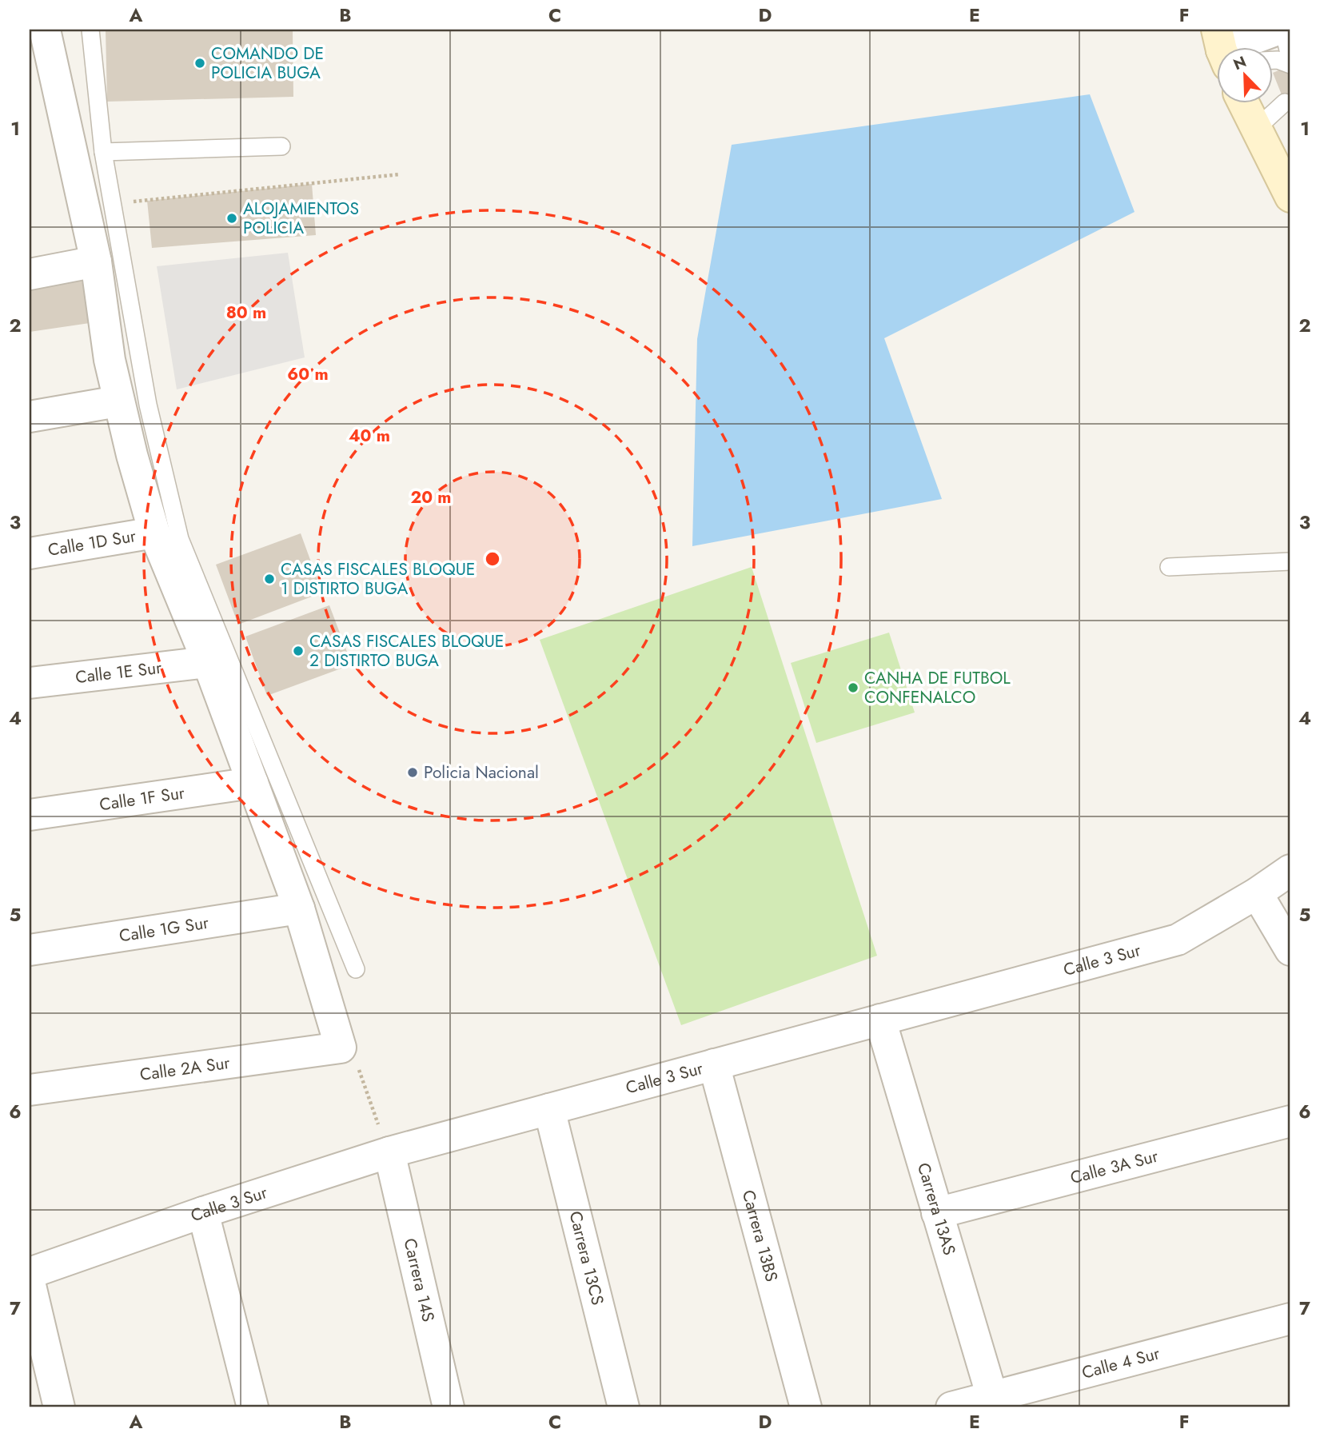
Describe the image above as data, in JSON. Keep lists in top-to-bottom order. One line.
{"streets":{"street":["Calle 1D Sur","Calle 1E Sur","Calle 1F Sur","Calle 1G Sur","Calle 3 Sur","Calle 2A Sur","Calle 3A Sur","Carrera 13AS","Carrera 13BS","Carrera 13CS","Carrera 14S","Calle 4 Sur"]},"crossings":[["Calle 3 Sur","Carrera 13AS"],["Calle 3 Sur","Carrera 13BS"],["Calle 3 Sur","Carrera 13CS"],["Calle 3 Sur","Carrera 14S"],["Calle 3A Sur","Carrera 13AS"],["Carrera 13AS","Calle 4 Sur"]],"places":["COMANDO DE POLICIA BUGA","ALOJAMIENTOS POLICIA","CASAS FISCALES BLOQUE 1 DISTIRTO BUGA","CASAS FISCALES BLOQUE 2 DISTIRTO BUGA","CANHA DE FUTBOL CONFENALCO","Policia Nacional"],"north":"top left","grid":{"columns":["A","B","C","D","E","F"],"rows":["1","2","3","4","5","6","7"]},"rings":["80 m","60 m","40 m","20 m"]}
